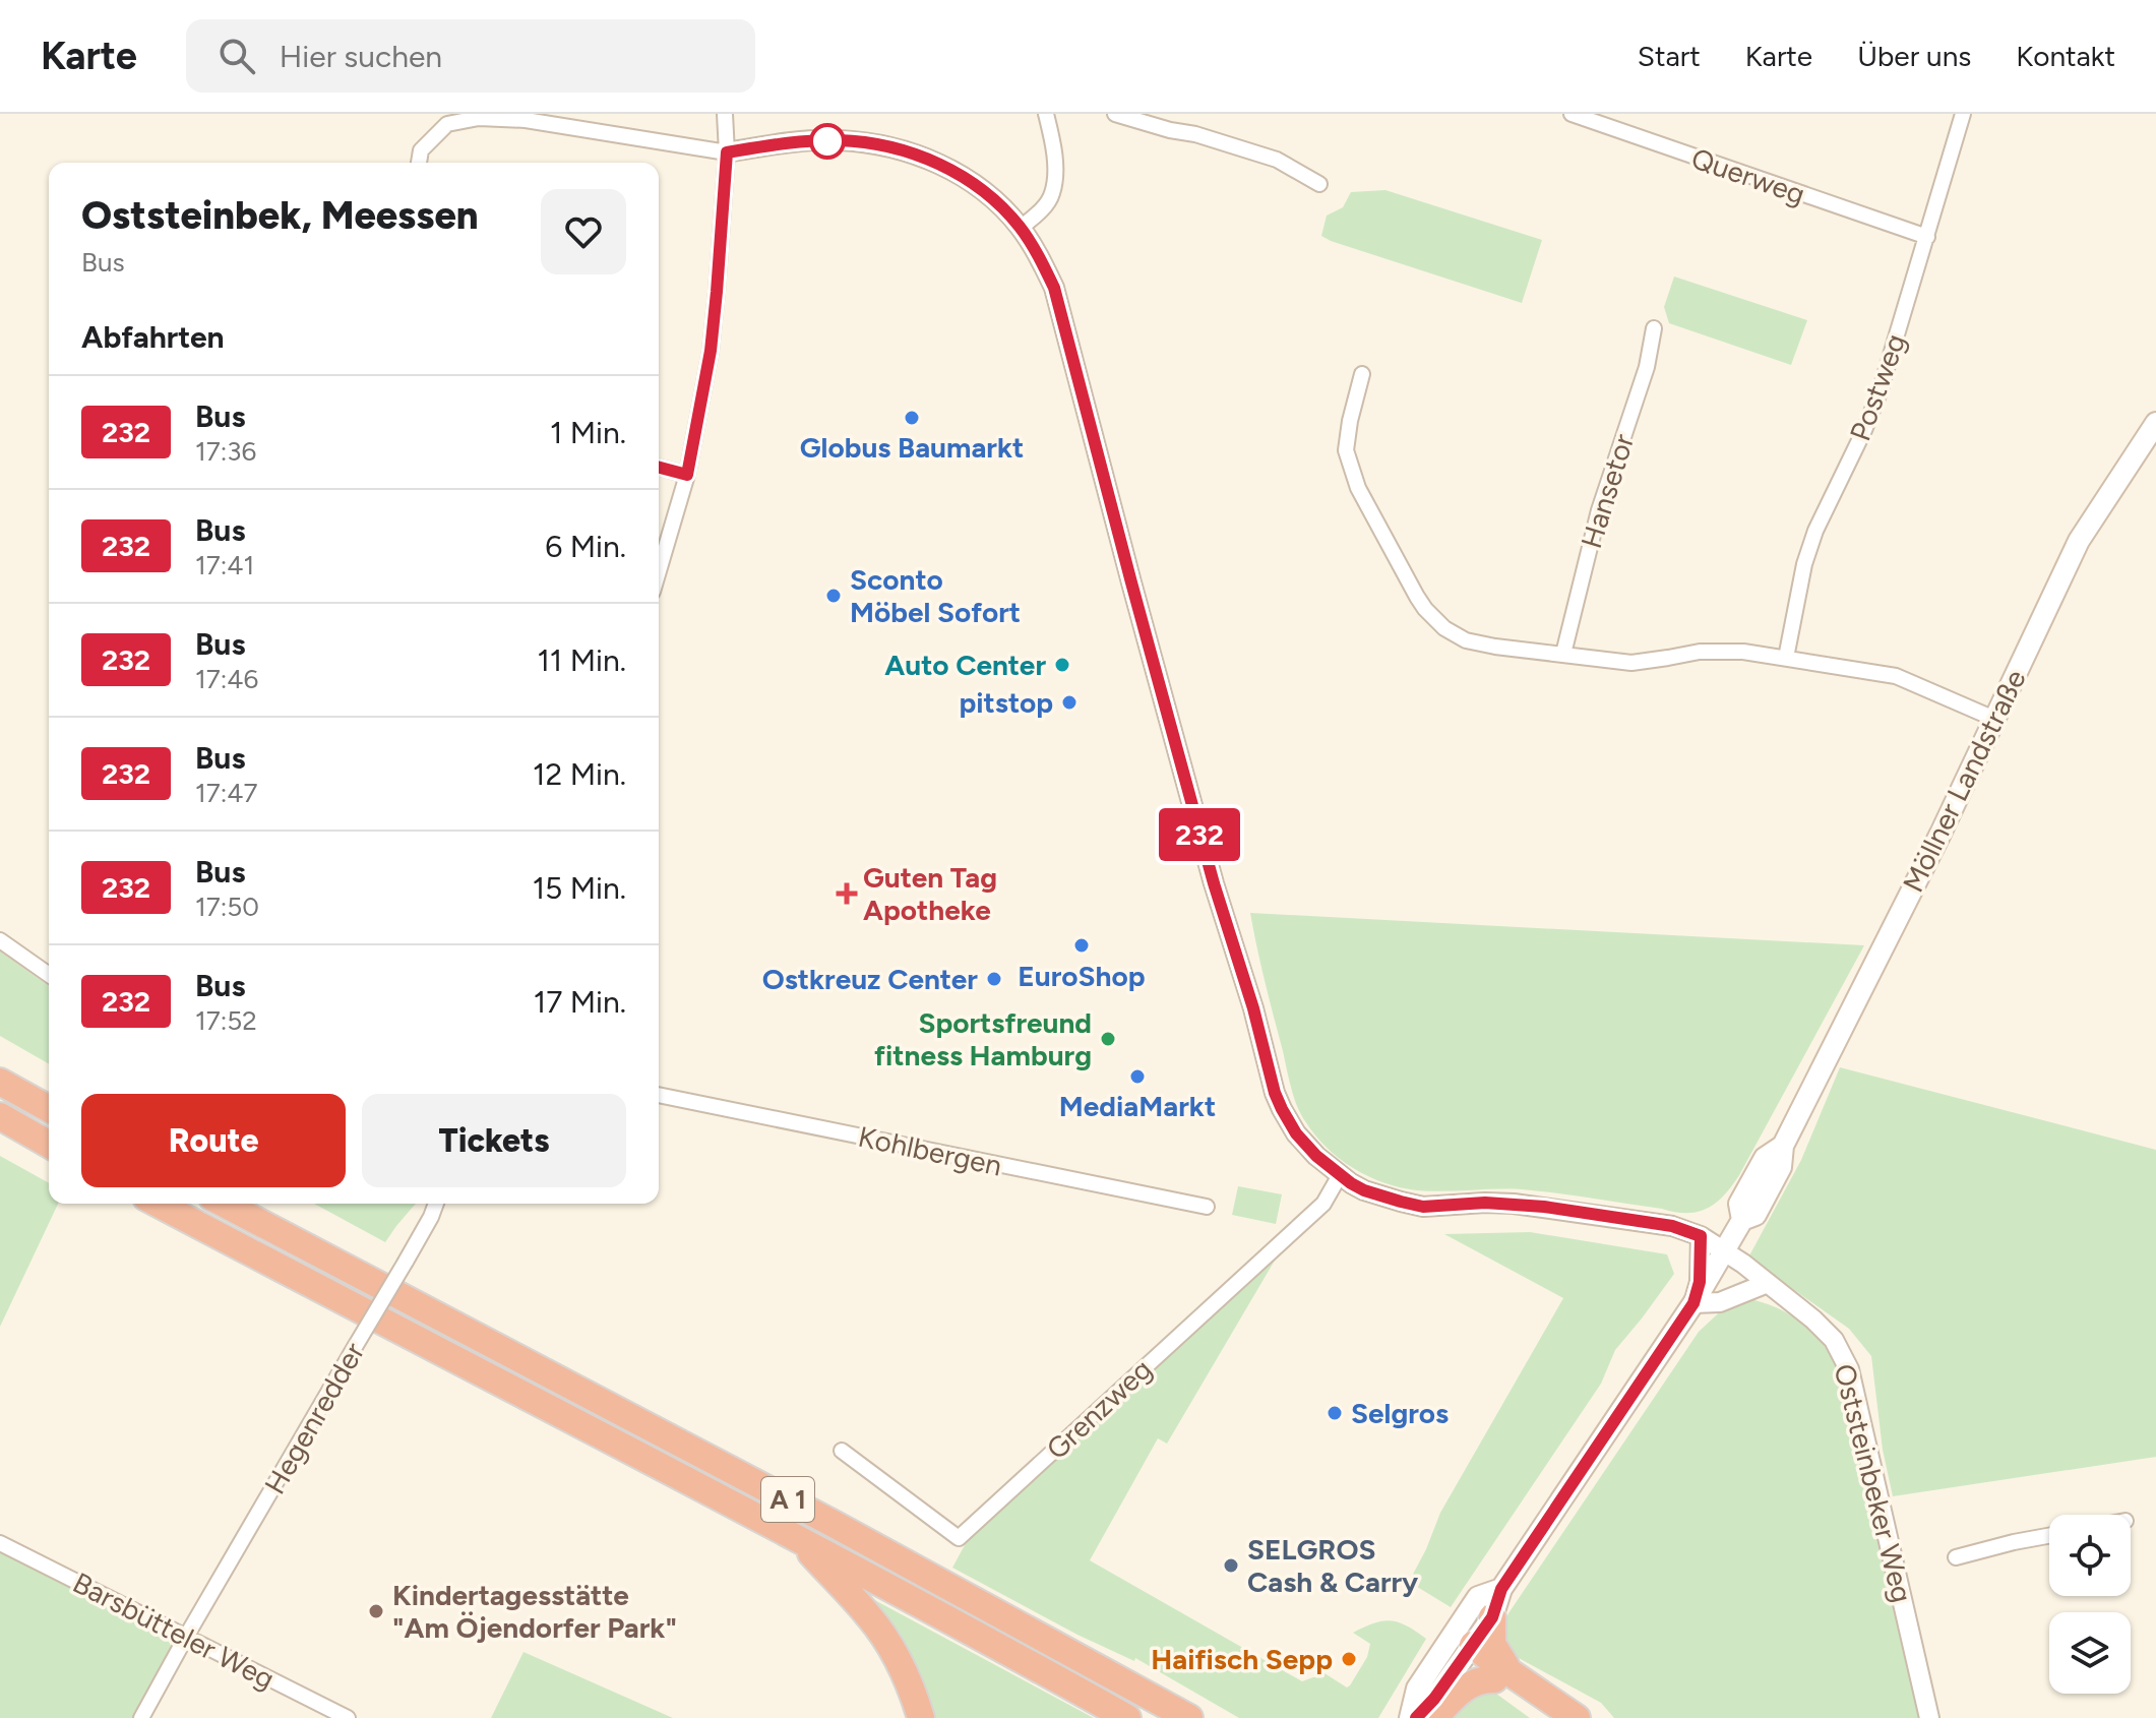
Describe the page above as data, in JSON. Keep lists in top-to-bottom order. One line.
{"streets":{"highway":["A 1"],"main road":["Möllner Landstraße"],"street":["Querweg","Postweg","Hansetor","Kohlbergen","Grenzweg","Hegenredder","Oststeinbeker Weg","Barsbütteler Weg"]},"crossings":[["Querweg","Postweg"],["Möllner Landstraße","Oststeinbeker Weg"],["Grenzweg","Oststeinbeker Weg"],["Hegenredder","Barsbütteler Weg"]],"places":{"other":["Globus Baumarkt","Sconto Möbel Sofort","Auto Center","pitstop","EuroShop","Ostkreuz Center","Sportsfreund fitness Hamburg","MediaMarkt","Selgros","SELGROS Cash & Carry","Kindertagesstätte \"Am Öjendorfer Park\"","Haifisch Sepp"],"health":["Guten Tag Apotheke"]},"lines":["bus line 232"],"page":{"header":"Karte","search":"Hier suchen","nav":["Start","Karte","Über uns","Kontakt"],"on_map":"232","heading":[["Oststeinbek, Meessen","Bus"],"Abfahrten"],"list":[{"mark":"232","name":"Bus","note":"17:36","value":"1 Min."},{"mark":"232","name":"Bus","note":"17:41","value":"6 Min."},{"mark":"232","name":"Bus","note":"17:46","value":"11 Min."},{"mark":"232","name":"Bus","note":"17:47","value":"12 Min."},{"mark":"232","name":"Bus","note":"17:50","value":"15 Min."},{"mark":"232","name":"Bus","note":"17:52","value":"17 Min."}],"buttons":["Route","Tickets"]}}
